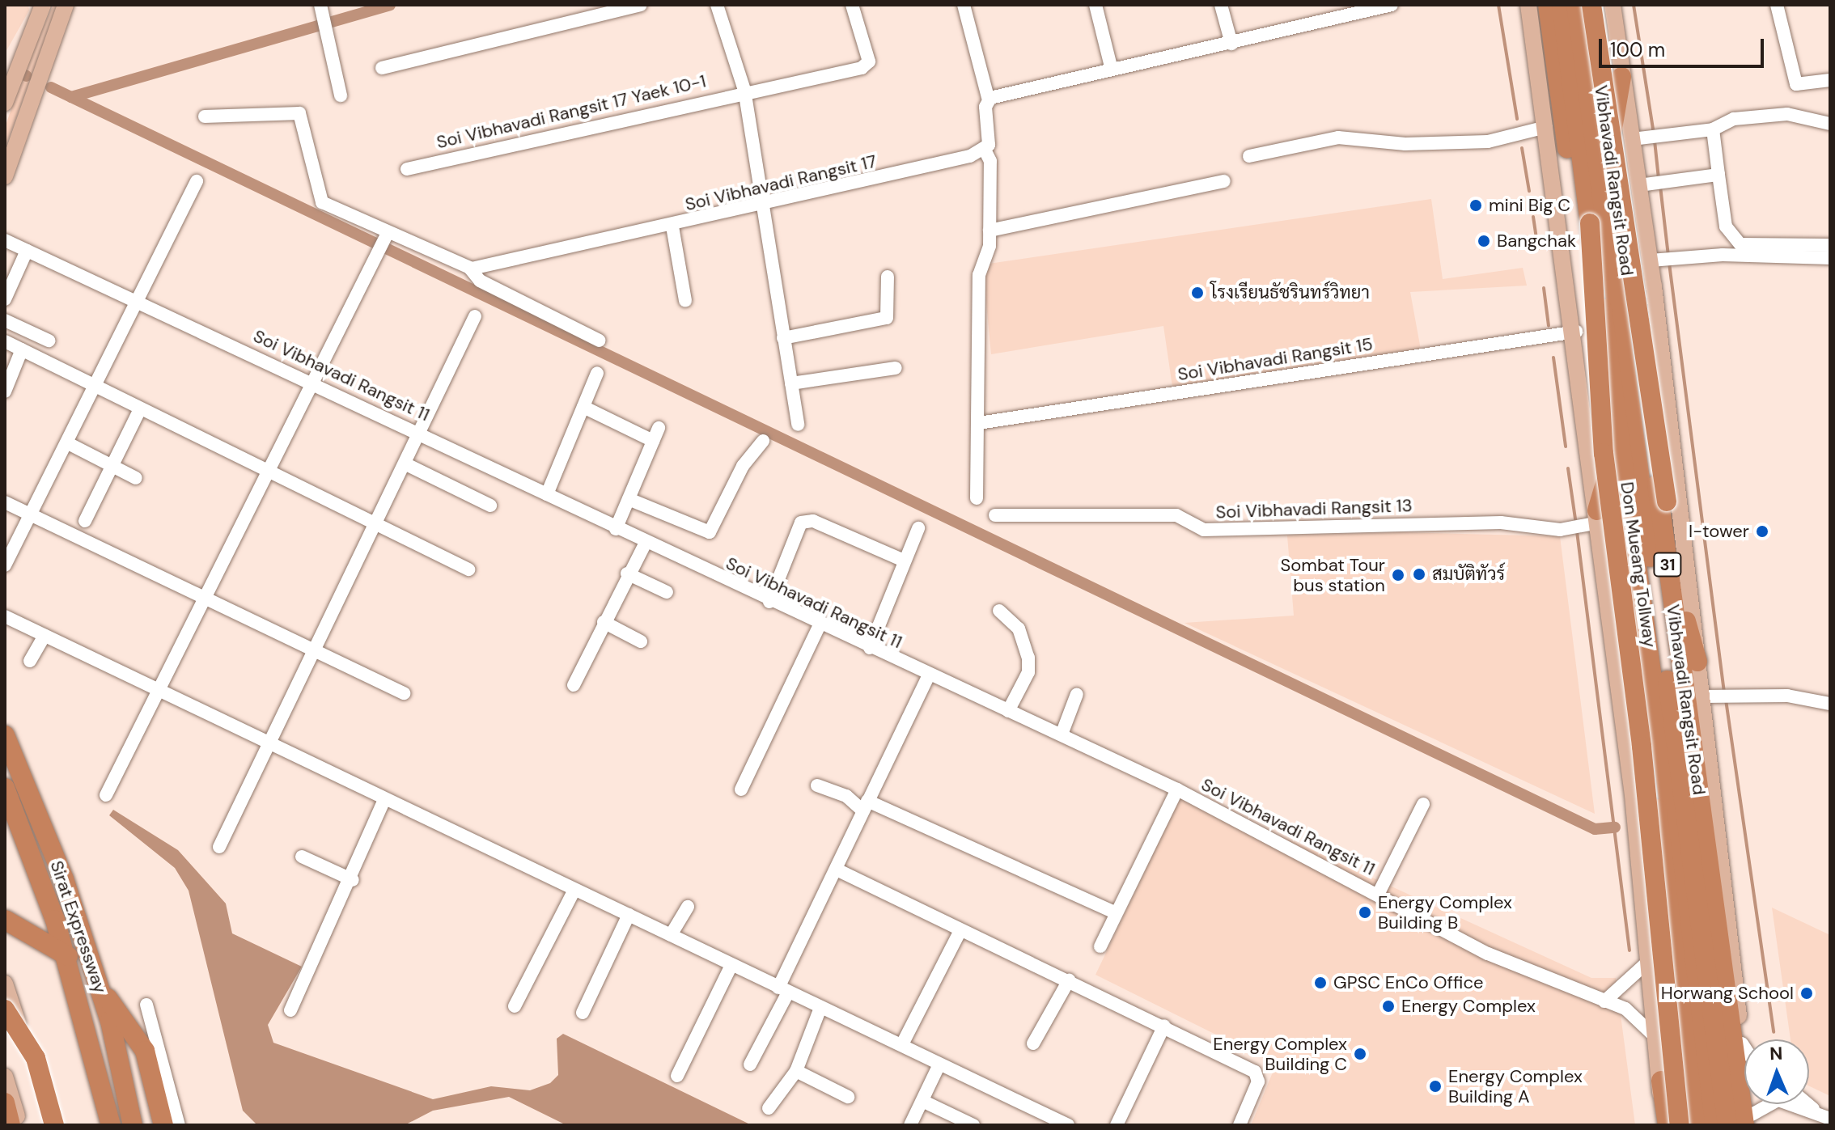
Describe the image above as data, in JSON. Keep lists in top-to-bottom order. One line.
{"streets":{"highway":["Vibhavadi Rangsit Road","Don Mueang Tollway","31","Sirat Expressway"],"street":["Soi Vibhavadi Rangsit 17 Yaek 10-1","Soi Vibhavadi Rangsit 17","Soi Vibhavadi Rangsit 15","Soi Vibhavadi Rangsit 11","Soi Vibhavadi Rangsit 13"]},"places":["mini Big C","Bangchak","โรงเรียนธัชรินทร์วิทยา","I-tower","สมบัติทัวร์","Sombat Tour bus station","Energy Complex Building B","GPSC EnCo Office","Horwang School","Energy Complex","Energy Complex Building C","Energy Complex Building A"],"scale_bar":"100 m","north":"top"}
